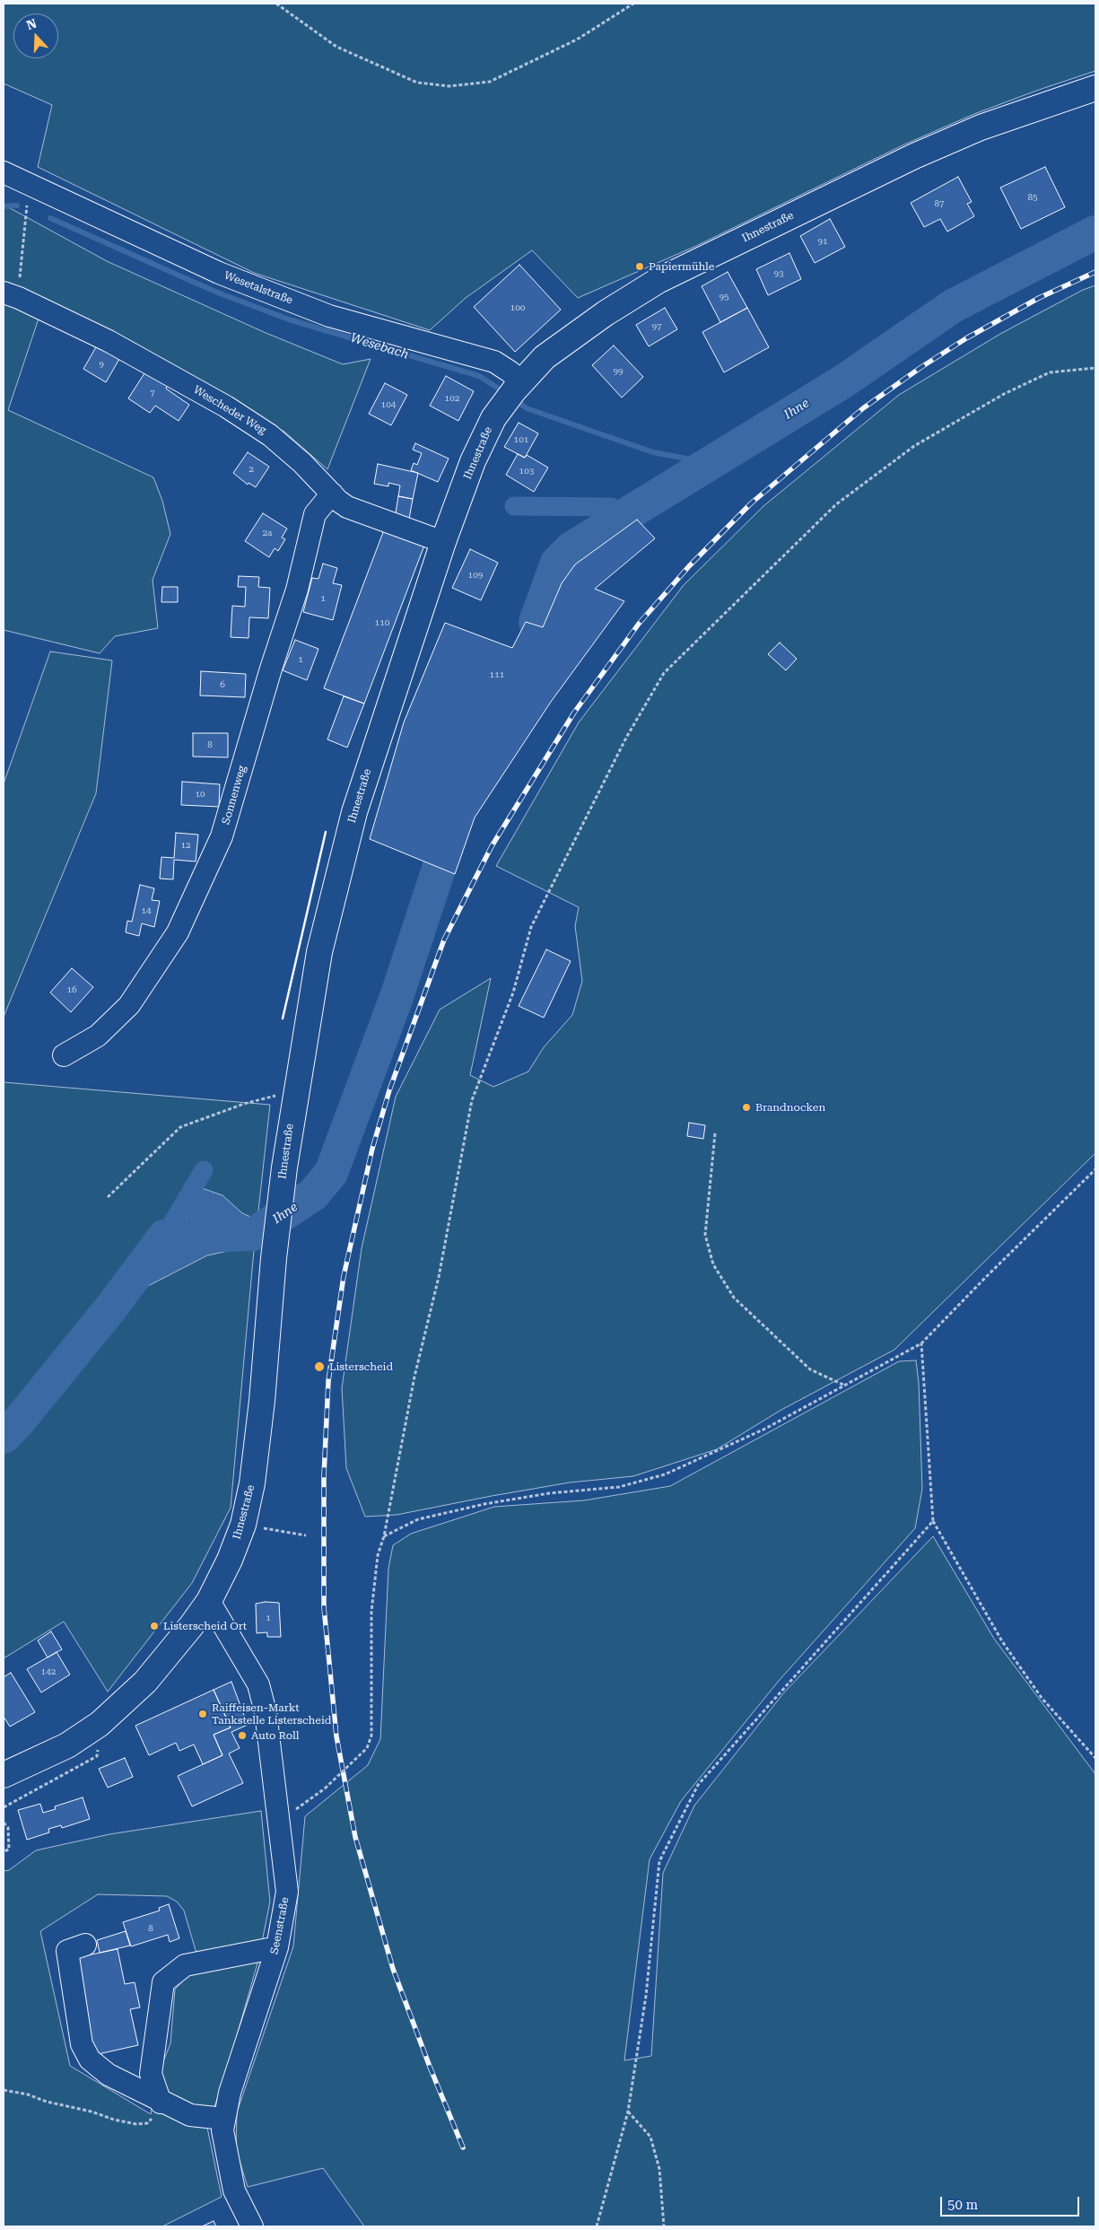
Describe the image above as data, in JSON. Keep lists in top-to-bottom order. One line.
{"streets":{"main road":["Ihnestraße"],"street":["Wesetalstraße","Wescheder Weg","Sonnenweg","Seenstraße"]},"crossings":[["Ihnestraße","Wesetalstraße"],["Ihnestraße","Wescheder Weg"],["Ihnestraße","Seenstraße"],["Wescheder Weg","Sonnenweg"]],"water":["Wesebach","Ihne"],"places":["Papiermühle","Brandnocken","Listerscheid","Listerscheid Ort","Raiffeisen-Markt Tankstelle Listerscheid","Auto Roll"],"house_numbers":["85","87","91","93","95","100","97","9","99","7","102","104","101","2","103","2a","109","1","110","1","111","6","8","10","12","14","16","1","142","8"],"scale_bar":"50 m","north":"top"}
